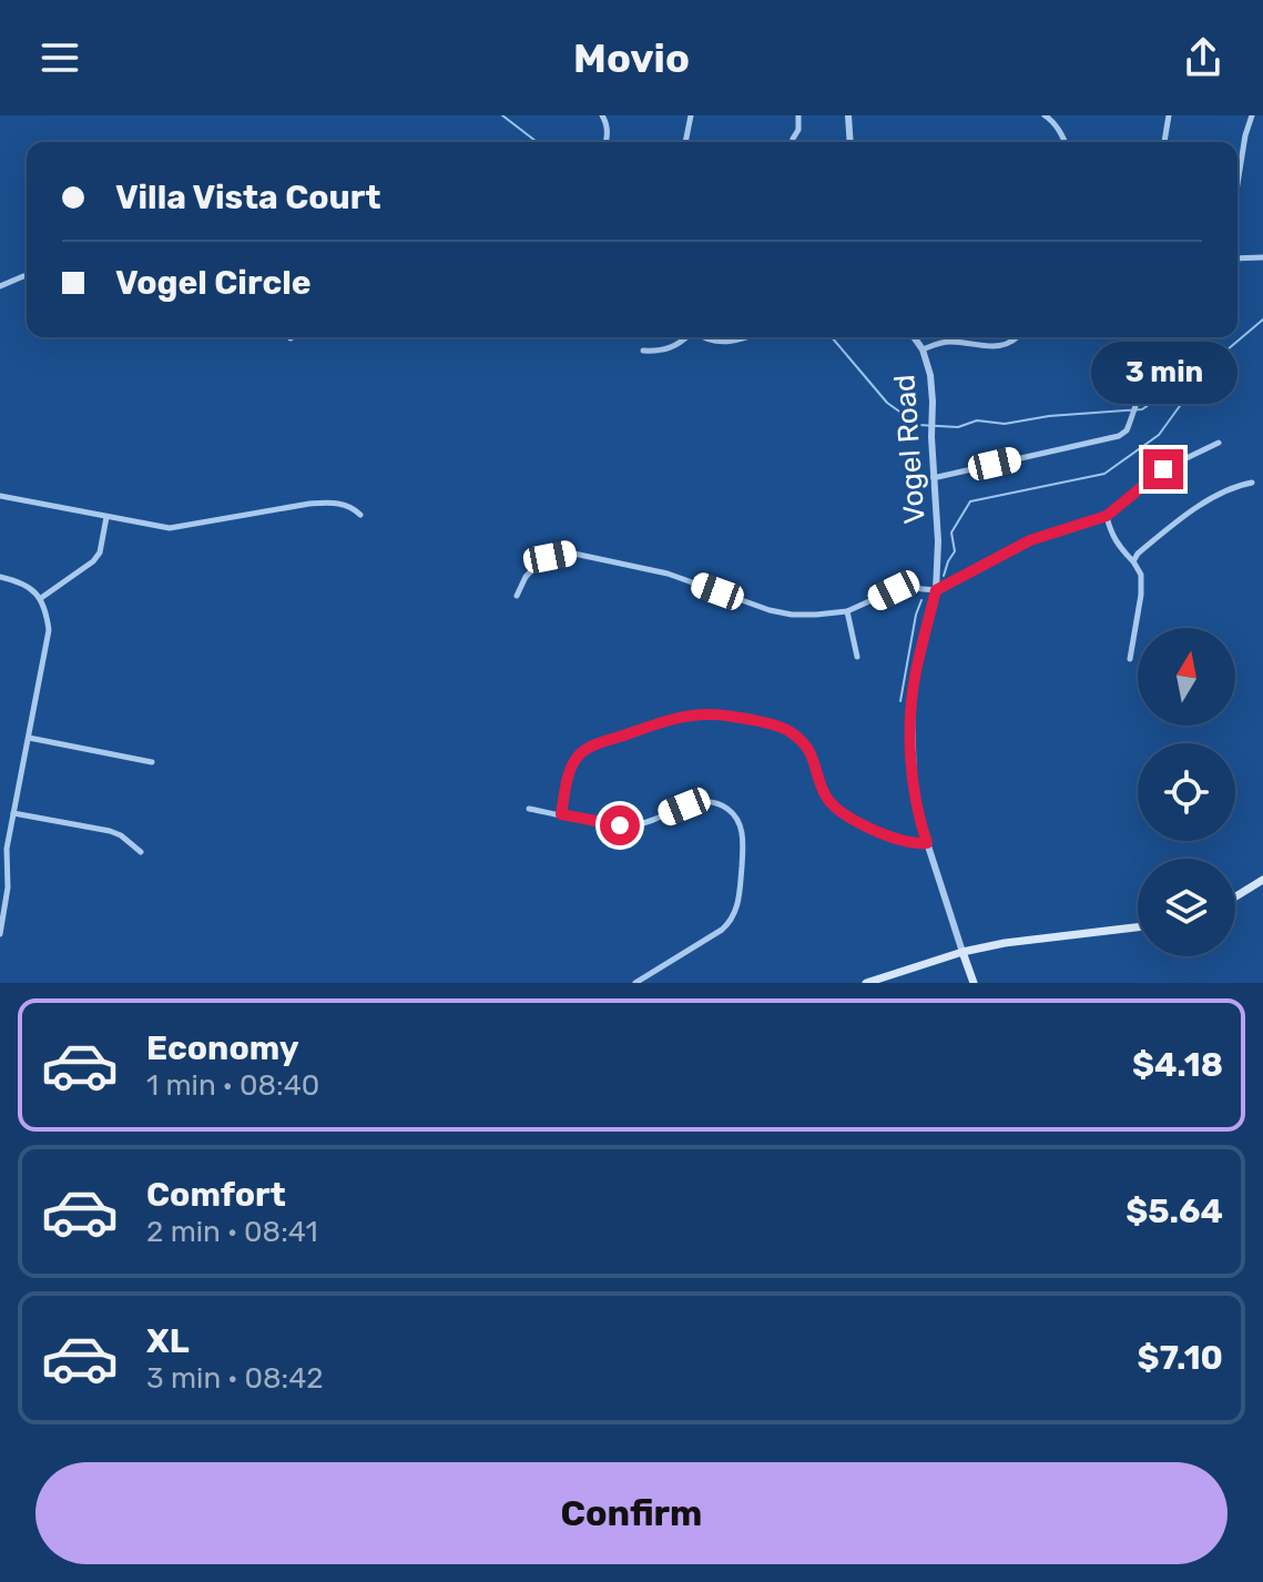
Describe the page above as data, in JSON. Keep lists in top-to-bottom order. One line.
{"streets":{"main road":["Vogel Road"]},"north":"top","page":{"header":"Movio","banner":["Villa Vista Court","Vogel Circle"],"bubble":"3 min","list":[{"name":"Economy","note":"1 min · 08:40","value":"$4.18"},{"name":"Comfort","note":"2 min · 08:41","value":"$5.64"},{"name":"XL","note":"3 min · 08:42","value":"$7.10"}],"buttons":"Confirm"}}
